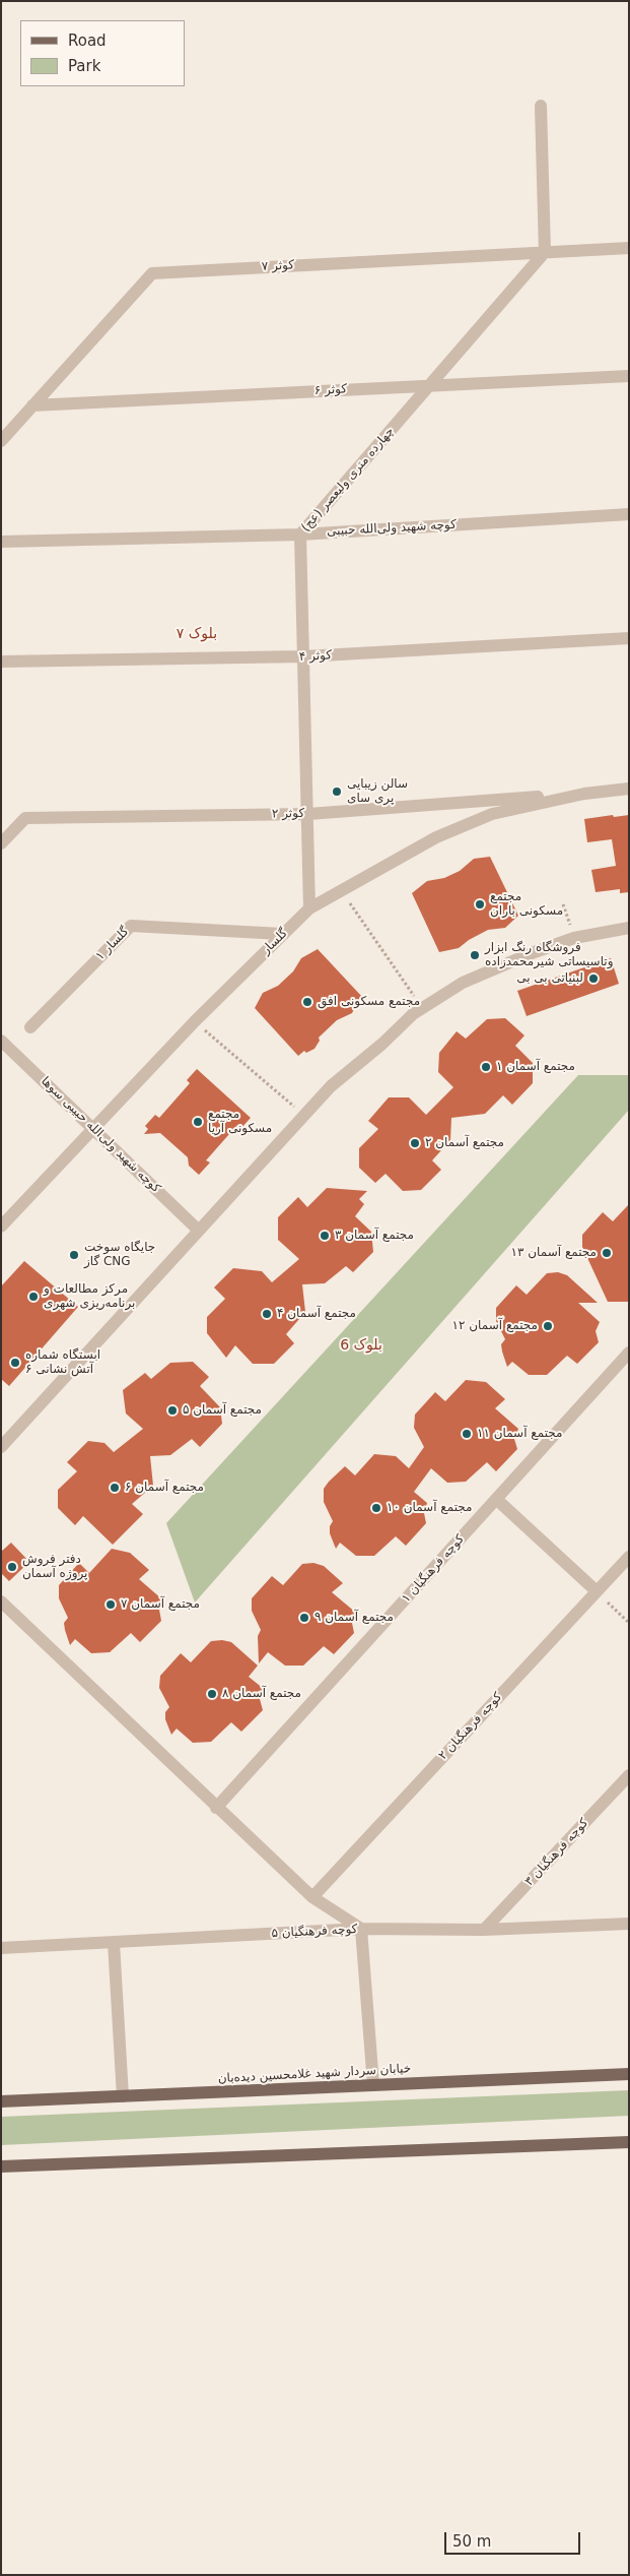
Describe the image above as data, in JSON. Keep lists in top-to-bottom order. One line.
{"streets":{"main road":["خیابان سردار شهید غلامحسین دیده‌بان"],"street":["کوثر ۷","کوثر ۶","چهارده متری ولیعصر (عج)","کوچه شهید ولی‌الله حبیبی","کوثر ۴","کوثر ۲","گلسار","گلسار ۱","کوچه شهید ولی‌الله حبیبی سوها","کوچه فرهنگیان ۱","کوچه فرهنگیان ۲","کوچه فرهنگیان ۳","کوچه فرهنگیان ۵"]},"crossings":[["کوثر ۷","کوثر ۶"],["کوثر ۷","چهارده متری ولیعصر (عج)"],["کوثر ۶","چهارده متری ولیعصر (عج)"],["چهارده متری ولیعصر (عج)","کوچه شهید ولی‌الله حبیبی"],["چهارده متری ولیعصر (عج)","کوثر ۴"],["چهارده متری ولیعصر (عج)","کوثر ۲"],["چهارده متری ولیعصر (عج)","گلسار"],["کوثر ۲","گلسار"],["گلسار","گلسار ۱"],["گلسار","کوچه شهید ولی‌الله حبیبی سوها"],["کوچه فرهنگیان ۳","کوچه فرهنگیان ۵"]],"districts":["بلوک ۷","بلوک 6"],"places":["سالن زیبایی پری سای","مجتمع مسکونی باران","فروشگاه رنگ ابزار وتاسیساتی شیرمحمدزاده","لبنیاتی بی بی","مجتمع مسکونی افق","مجتمع آسمان ۱","مجتمع مسکونی آریا","مجتمع آسمان ۲","مجتمع آسمان ۳","مجتمع آسمان ۱۳","جایگاه سوخت گاز CNG","مرکز مطالعات و برنامه‌ریزی شهری","مجتمع آسمان ۴","مجتمع آسمان ۱۲","ایستگاه شماره ۶ آتش نشانی","مجتمع آسمان ۵","مجتمع آسمان ۱۱","مجتمع آسمان ۶","مجتمع آسمان ۱۰","دفتر فروش پروژه آسمان","مجتمع آسمان ۷","مجتمع آسمان ۹","مجتمع آسمان ۸"],"legend":["Road","Park"],"scale_bar":"50 m"}
